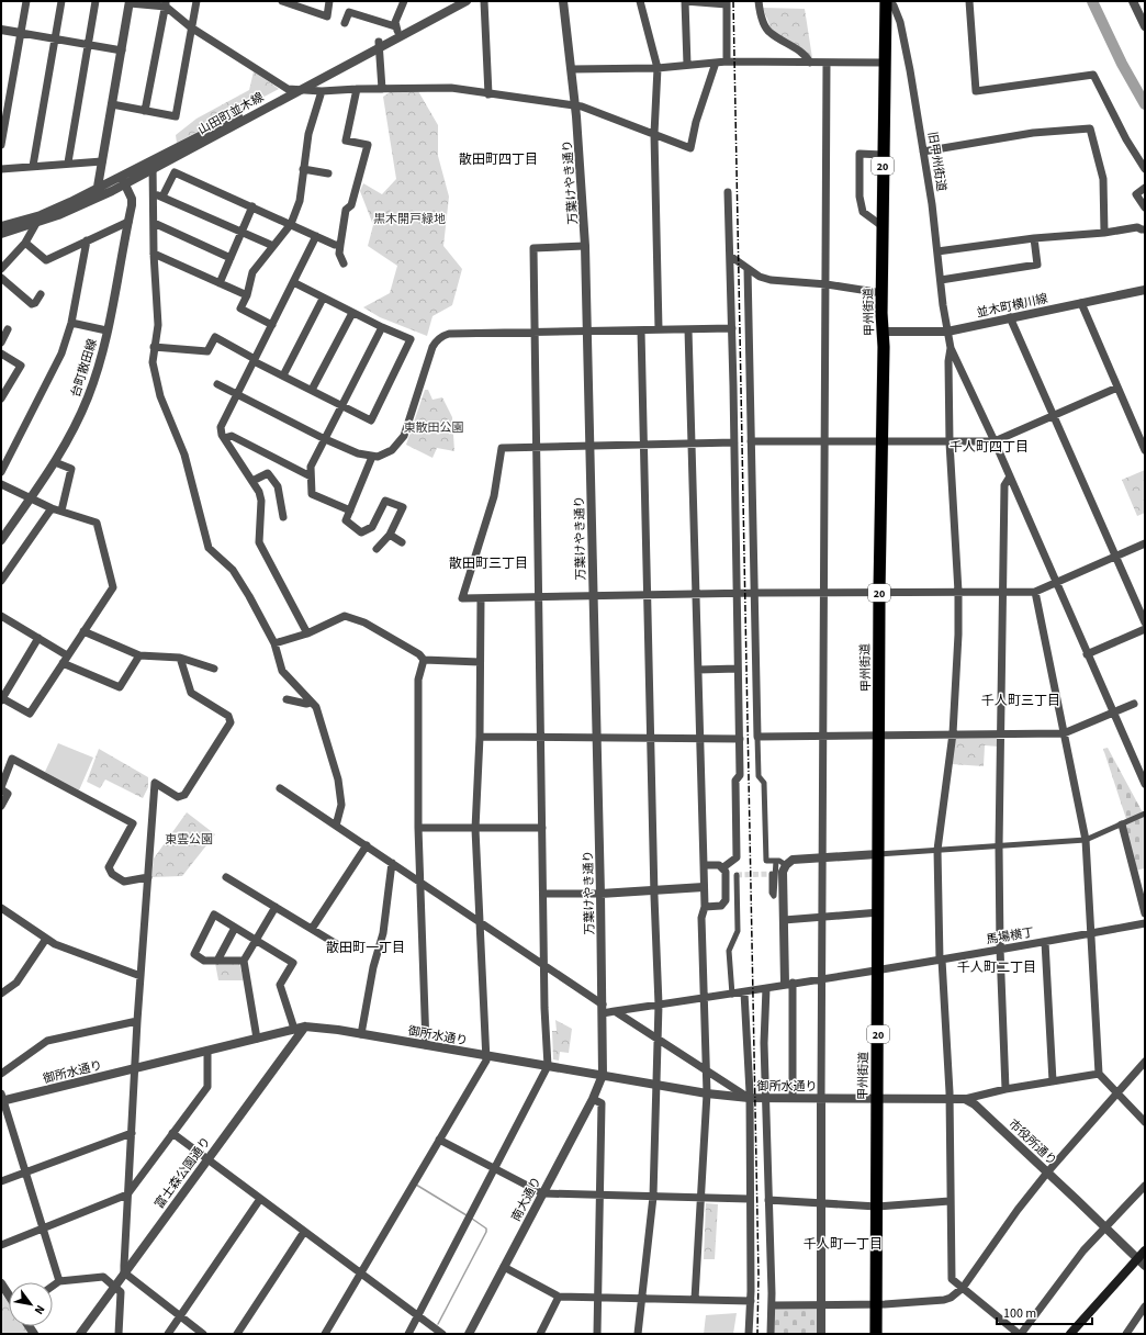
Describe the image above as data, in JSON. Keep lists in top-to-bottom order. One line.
{"streets":{"highway":["20","甲州街道"],"street":["山田町並木線","旧甲州街道","万葉けやき通り","並木町横川線","台町散田線","馬場横丁","御所水通り","市役所通り","富士森公園通り","南大通り"]},"crossings":[["山田町並木線","台町散田線"],["旧甲州街道","並木町横川線"],["旧甲州街道","甲州街道"],["万葉けやき通り","馬場横丁"],["万葉けやき通り","御所水通り"],["万葉けやき通り","南大通り"],["並木町横川線","甲州街道"],["甲州街道","馬場横丁"],["甲州街道","御所水通り"],["御所水通り","富士森公園通り"],["御所水通り","南大通り"]],"districts":["散田町四丁目","千人町四丁目","散田町三丁目","千人町三丁目","散田町一丁目","千人町二丁目","千人町一丁目"],"parks":["黒木開戸緑地","東散田公園","東雲公園"],"scale_bar":"100 m","north":"bottom right"}
